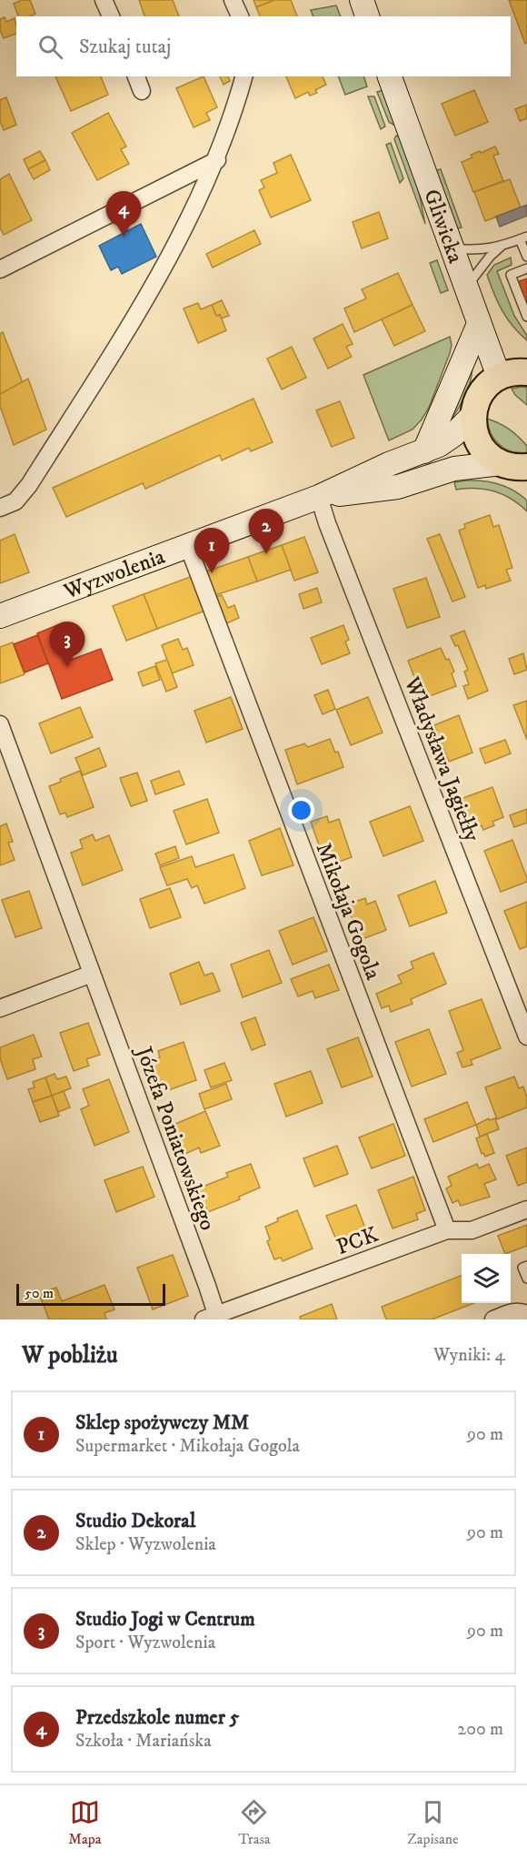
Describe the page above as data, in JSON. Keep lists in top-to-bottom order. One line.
{"streets":{"main road":["Gliwicka","Wyzwolenia"],"street":["Władysława Jagiełły","Mikołaja Gogola","Józefa Poniatowskiego","PCK"]},"crossings":[["Wyzwolenia","Władysława Jagiełły"],["Wyzwolenia","Mikołaja Gogola"],["Mikołaja Gogola","PCK"],["Józefa Poniatowskiego","PCK"]],"scale_bar":"50 m","page":{"search":"Szukaj tutaj","pins":["4","2","1","3"],"scale":"50 m","heading":["W pobliżu","Wyniki: 4"],"list":[{"mark":"1","name":"Sklep spożywczy MM","note":"Supermarket · Mikołaja Gogola","value":"90 m"},{"mark":"2","name":"Studio Dekoral","note":"Sklep · Wyzwolenia","value":"90 m"},{"mark":"3","name":"Studio Jogi w Centrum","note":"Sport · Wyzwolenia","value":"90 m"},{"mark":"4","name":"Przedszkole numer 5","note":"Szkoła · Mariańska","value":"200 m"}],"nav":["Mapa","Trasa","Zapisane"]}}
